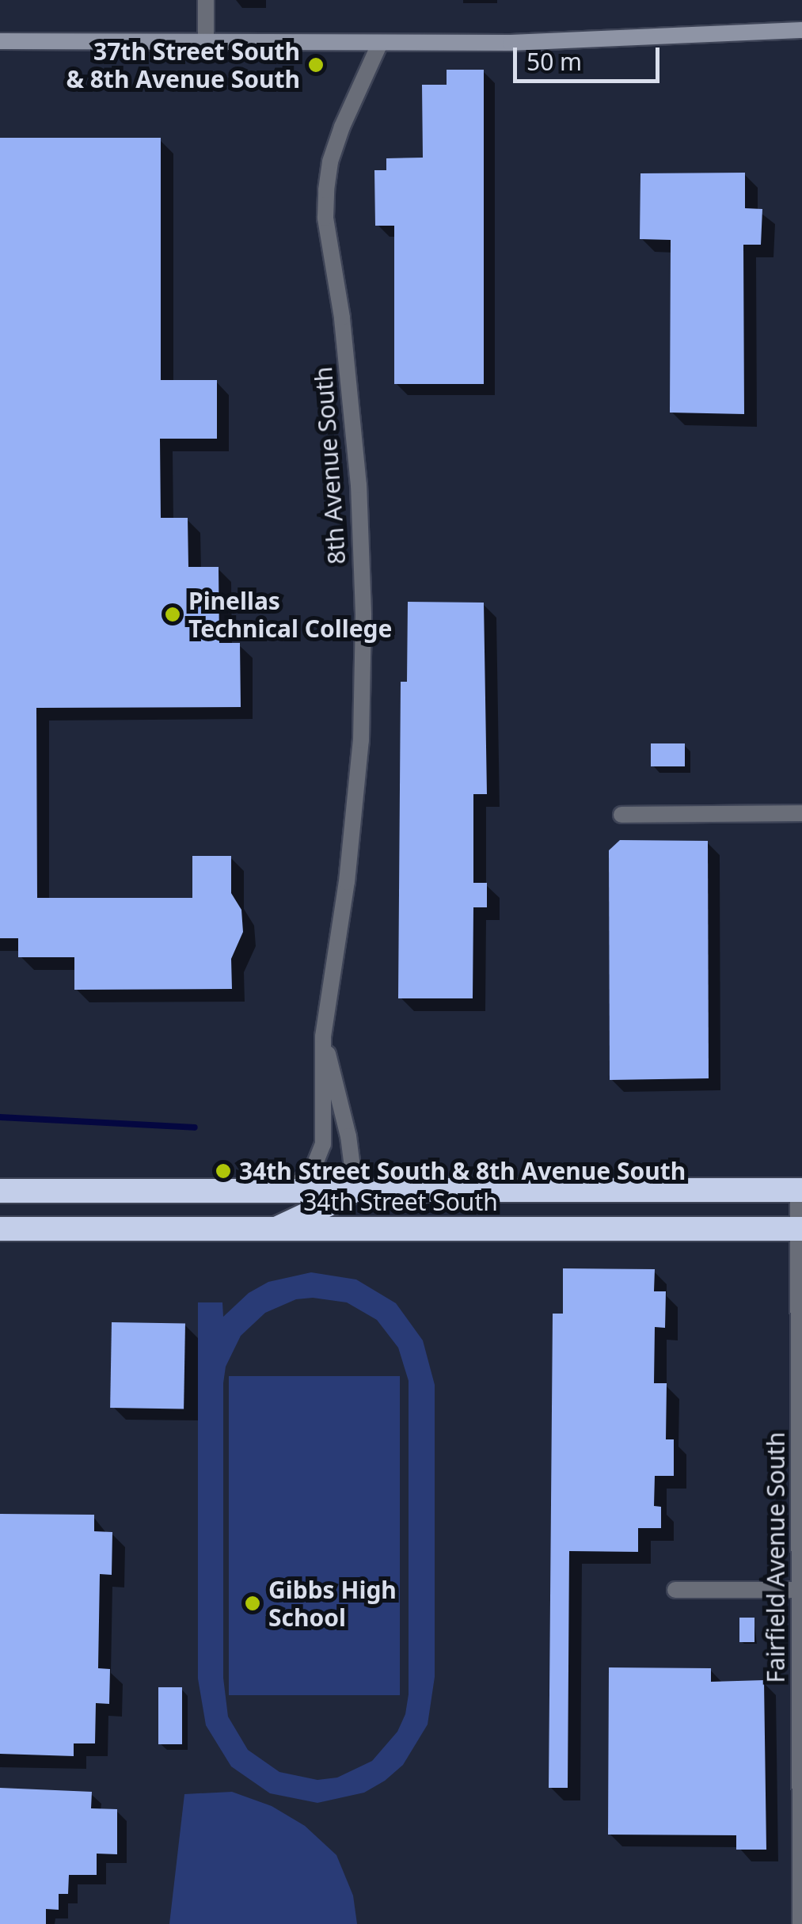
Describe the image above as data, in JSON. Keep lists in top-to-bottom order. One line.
{"streets":{"highway":["34th Street South"],"street":["8th Avenue South","Fairfield Avenue South"]},"crossings":[["8th Avenue South","34th Street South"],["34th Street South","Fairfield Avenue South"]],"places":["37th Street South & 8th Avenue South","Pinellas Technical College","34th Street South & 8th Avenue South","Gibbs High School"],"scale_bar":"50 m"}
